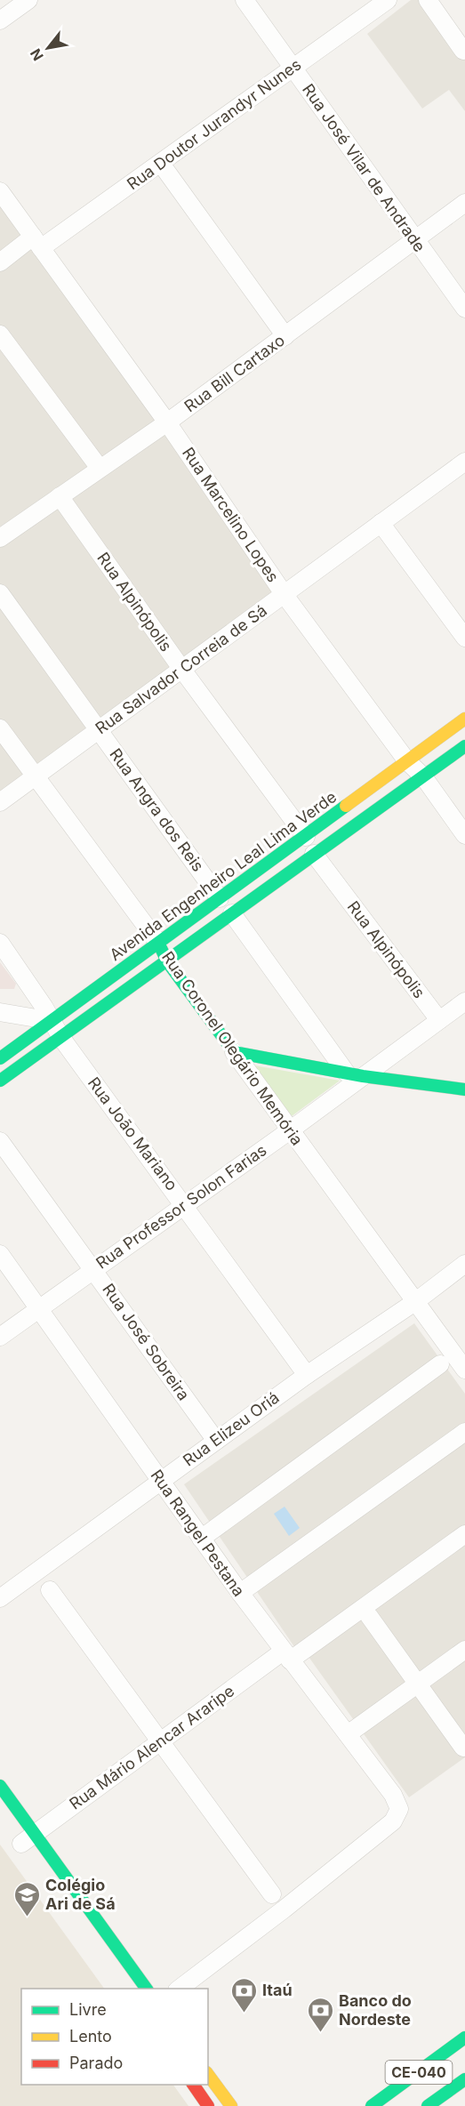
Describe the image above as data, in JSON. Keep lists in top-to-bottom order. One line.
{"streets":{"main road":["Avenida Engenheiro Leal Lima Verde","Rua Coronel Olegário Memória","CE-040"],"street":["Rua Doutor Jurandyr Nunes","Rua José Vilar de Andrade","Rua Bill Cartaxo","Rua Marcelino Lopes","Rua Alpinópolis","Rua Salvador Correia de Sá","Rua Angra dos Reis","Rua João Mariano","Rua Professor Solon Farias","Rua José Sobreira","Rua Elizeu Oriá","Rua Rangel Pestana","Rua Mário Alencar Araripe"]},"crossings":[["Rua Doutor Jurandyr Nunes","Rua José Vilar de Andrade"],["Rua Doutor Jurandyr Nunes","Rua Marcelino Lopes"],["Rua José Vilar de Andrade","Rua Bill Cartaxo"],["Rua Bill Cartaxo","Rua Marcelino Lopes"],["Rua Bill Cartaxo","Rua Alpinópolis"],["Rua Marcelino Lopes","Rua Salvador Correia de Sá"],["Rua Marcelino Lopes","Avenida Engenheiro Leal Lima Verde"],["Rua Alpinópolis","Rua Salvador Correia de Sá"],["Rua Alpinópolis","Avenida Engenheiro Leal Lima Verde"],["Rua Alpinópolis","Rua Professor Solon Farias"],["Rua Salvador Correia de Sá","Rua Angra dos Reis"],["Rua Salvador Correia de Sá","Rua Coronel Olegário Memória"],["Rua Angra dos Reis","Avenida Engenheiro Leal Lima Verde"],["Avenida Engenheiro Leal Lima Verde","Rua Coronel Olegário Memória"],["Avenida Engenheiro Leal Lima Verde","Rua João Mariano"],["Rua Coronel Olegário Memória","Rua Professor Solon Farias"],["Rua Coronel Olegário Memória","Rua Elizeu Oriá"],["Rua João Mariano","Rua Professor Solon Farias"],["Rua João Mariano","Rua Elizeu Oriá"],["Rua Professor Solon Farias","Rua José Sobreira"],["Rua Professor Solon Farias","Rua Rangel Pestana"],["Rua José Sobreira","Rua Elizeu Oriá"],["Rua Elizeu Oriá","Rua Rangel Pestana"],["Rua Rangel Pestana","Rua Mário Alencar Araripe"]],"places":{"school or university":["Colégio Ari de Sá"],"bank":["Itaú","Banco do Nordeste"]},"legend":["Livre","Lento","Parado"],"north":"bottom left"}
